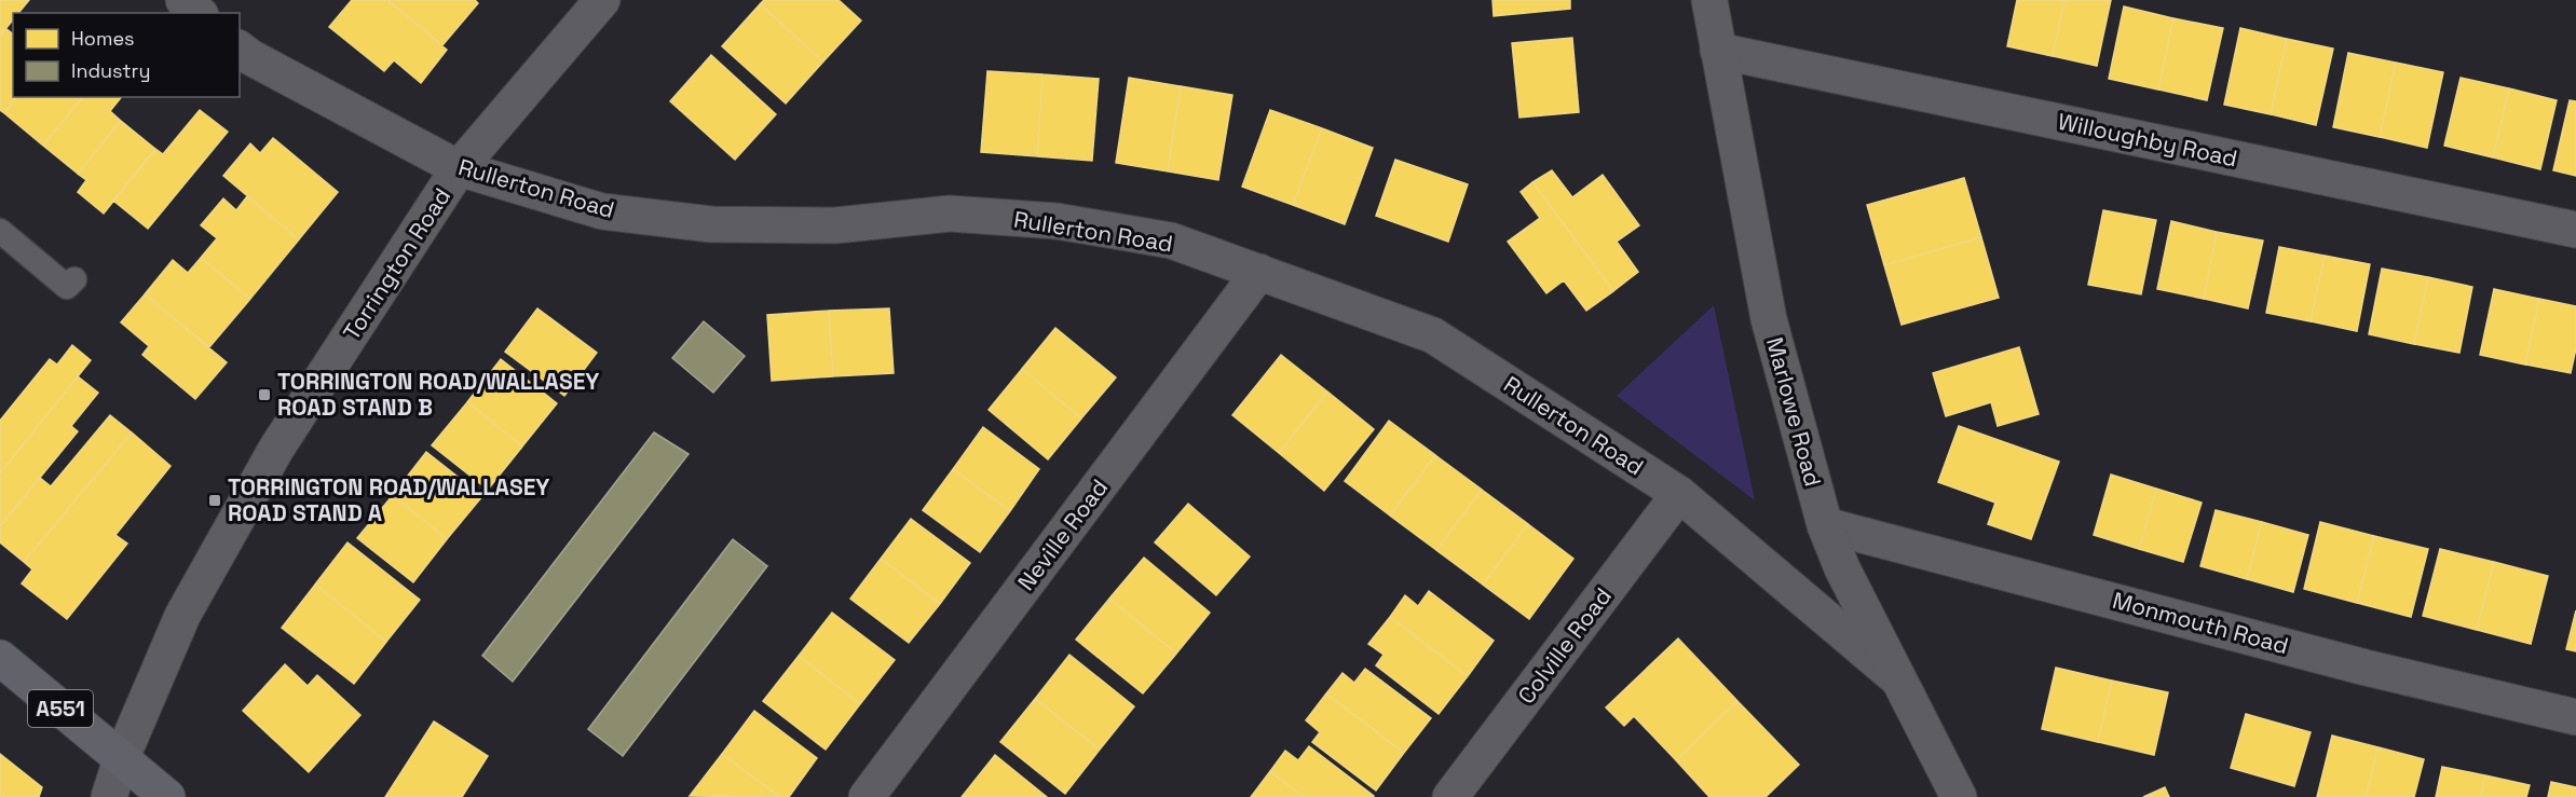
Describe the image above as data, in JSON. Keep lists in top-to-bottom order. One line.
{"streets":{"main road":["A551"],"street":["Willoughby Road","Rullerton Road","Torrington Road","Marlowe Road","Neville Road","Monmouth Road","Colville Road"]},"crossings":[["Willoughby Road","Marlowe Road"],["Rullerton Road","Torrington Road"],["Rullerton Road","Marlowe Road"],["Rullerton Road","Neville Road"],["Rullerton Road","Colville Road"],["Torrington Road","A551"],["Marlowe Road","Monmouth Road"]],"places":{"transit":["TORRINGTON ROAD/WALLASEY ROAD STAND B","TORRINGTON ROAD/WALLASEY ROAD STAND A"]},"legend":["Homes","Industry"]}
